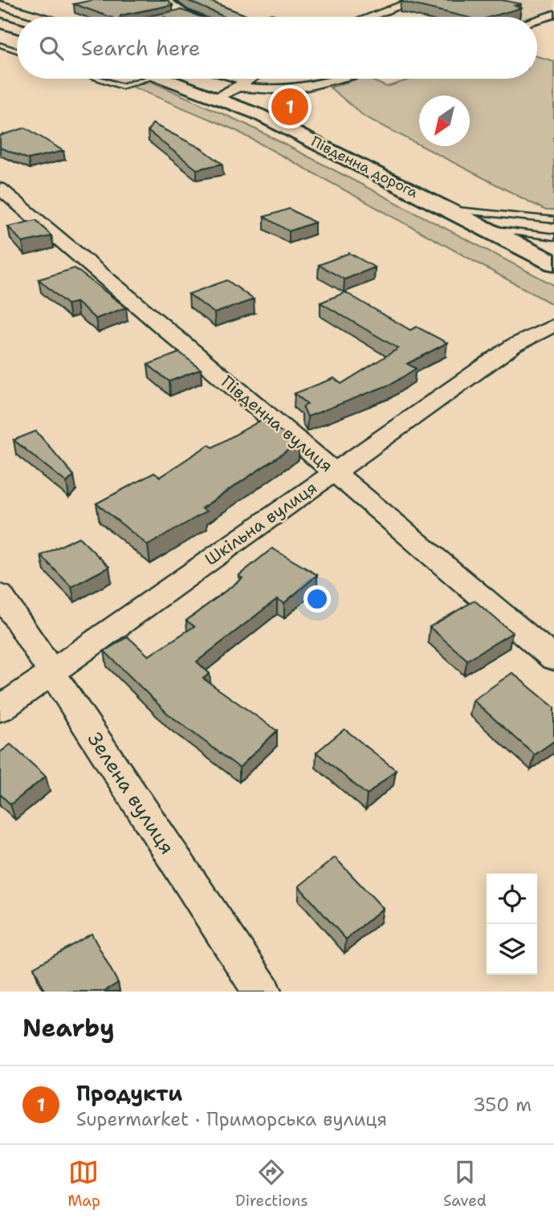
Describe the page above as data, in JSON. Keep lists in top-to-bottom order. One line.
{"streets":{"highway":["Південна дорога"],"street":["Південна вулиця","Шкільна вулиця","Зелена вулиця"]},"crossings":[["Південна вулиця","Шкільна вулиця"],["Шкільна вулиця","Зелена вулиця"]],"north":"bottom left","page":{"search":"Search here","pins":"1","heading":"Nearby","list":[{"mark":"1","name":"Продукти","note":"Supermarket · Приморська вулиця","value":"350 m"}],"nav":["Map","Directions","Saved"]}}
